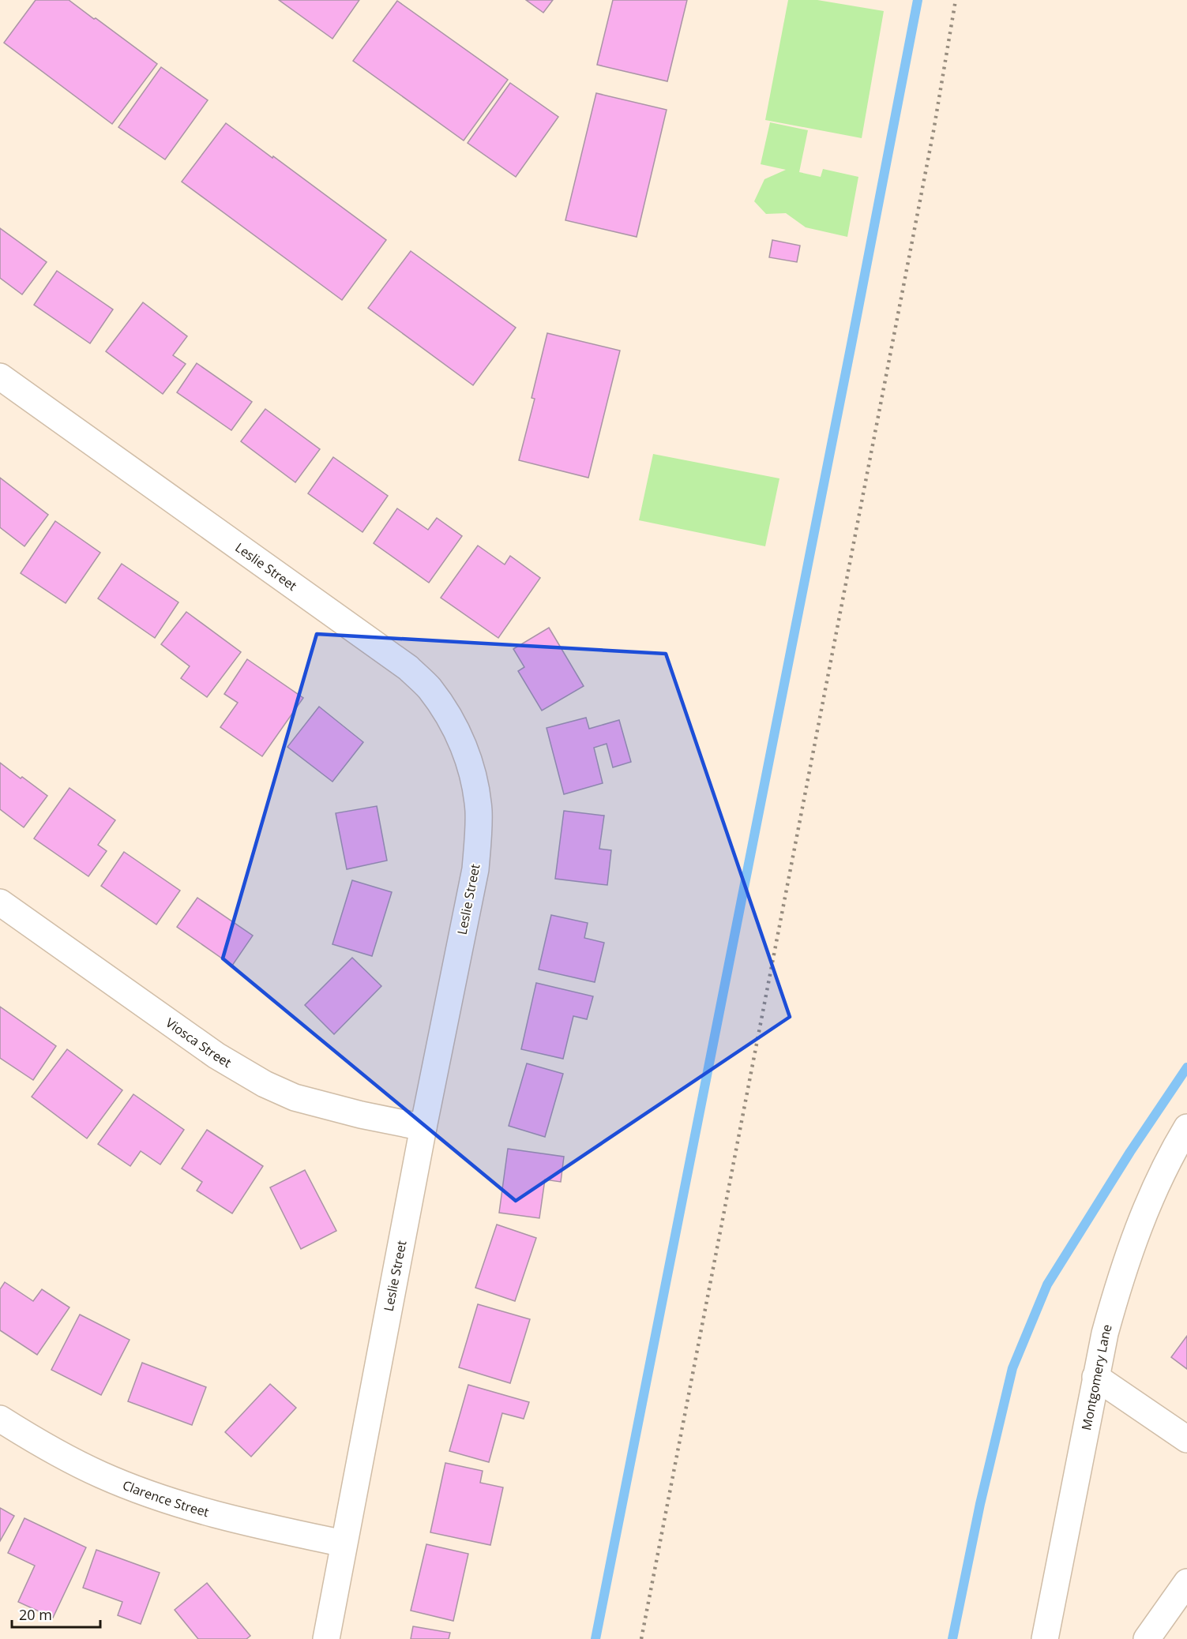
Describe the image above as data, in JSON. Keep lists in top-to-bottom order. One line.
{"streets":{"street":["Leslie Street","Viosca Street","Montgomery Lane","Clarence Street"]},"crossings":[["Leslie Street","Viosca Street"],["Leslie Street","Clarence Street"]],"scale_bar":"20 m"}
